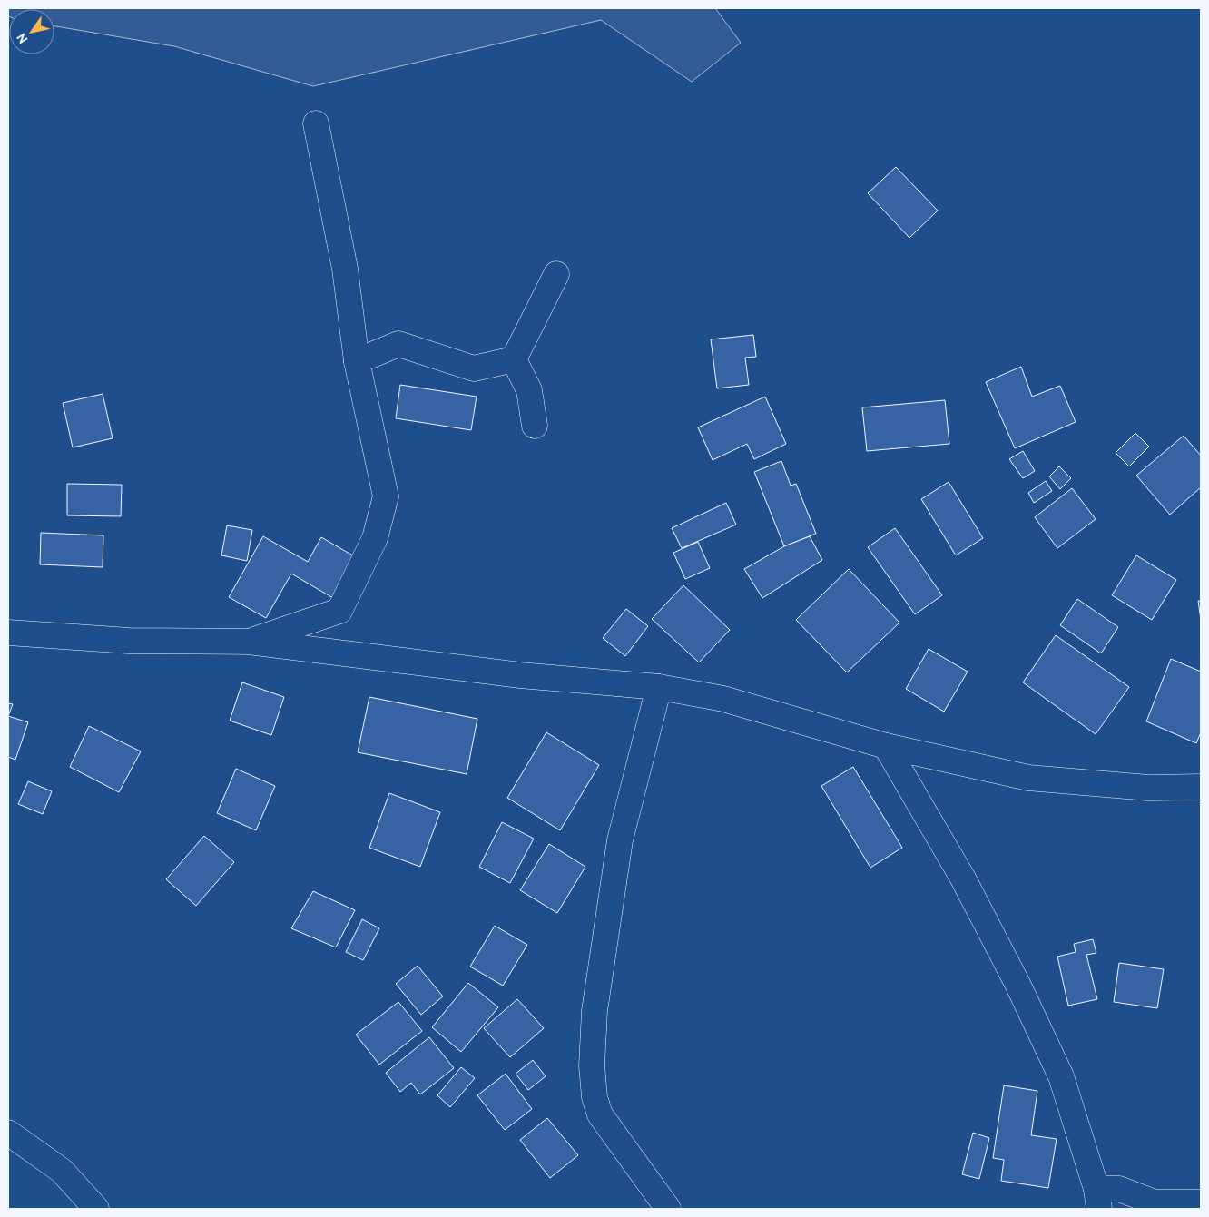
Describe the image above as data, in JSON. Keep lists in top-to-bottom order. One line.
{"north":"bottom left"}
